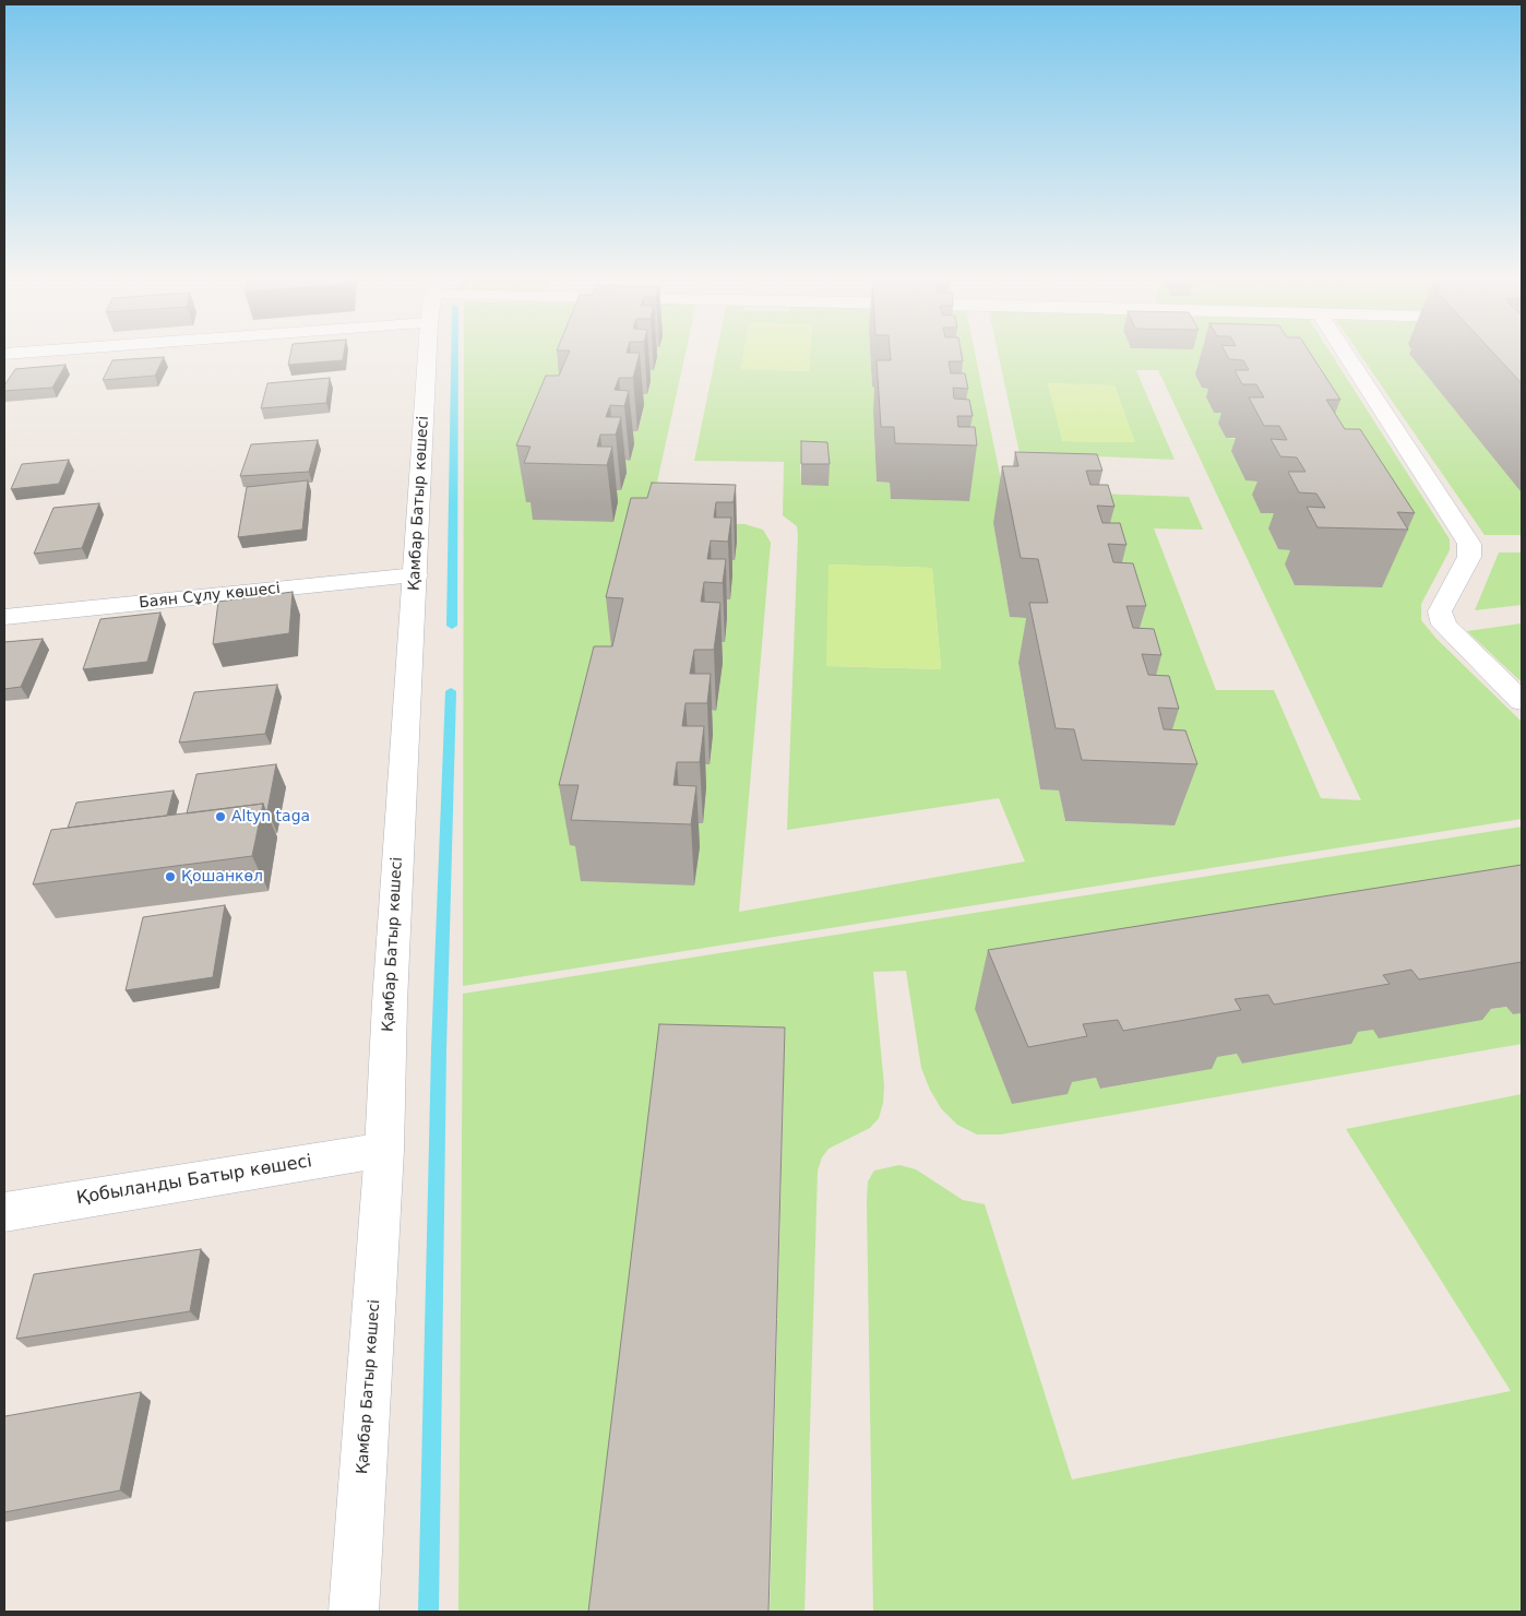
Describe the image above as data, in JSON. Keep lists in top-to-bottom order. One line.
{"streets":{"street":["Қамбар Батыр көшесі","Баян Сұлу көшесі","Қобыланды Батыр көшесі"]},"crossings":[["Қамбар Батыр көшесі","Баян Сұлу көшесі"],["Қамбар Батыр көшесі","Қобыланды Батыр көшесі"]],"places":["Altyn taga","Қошанкөл"]}
